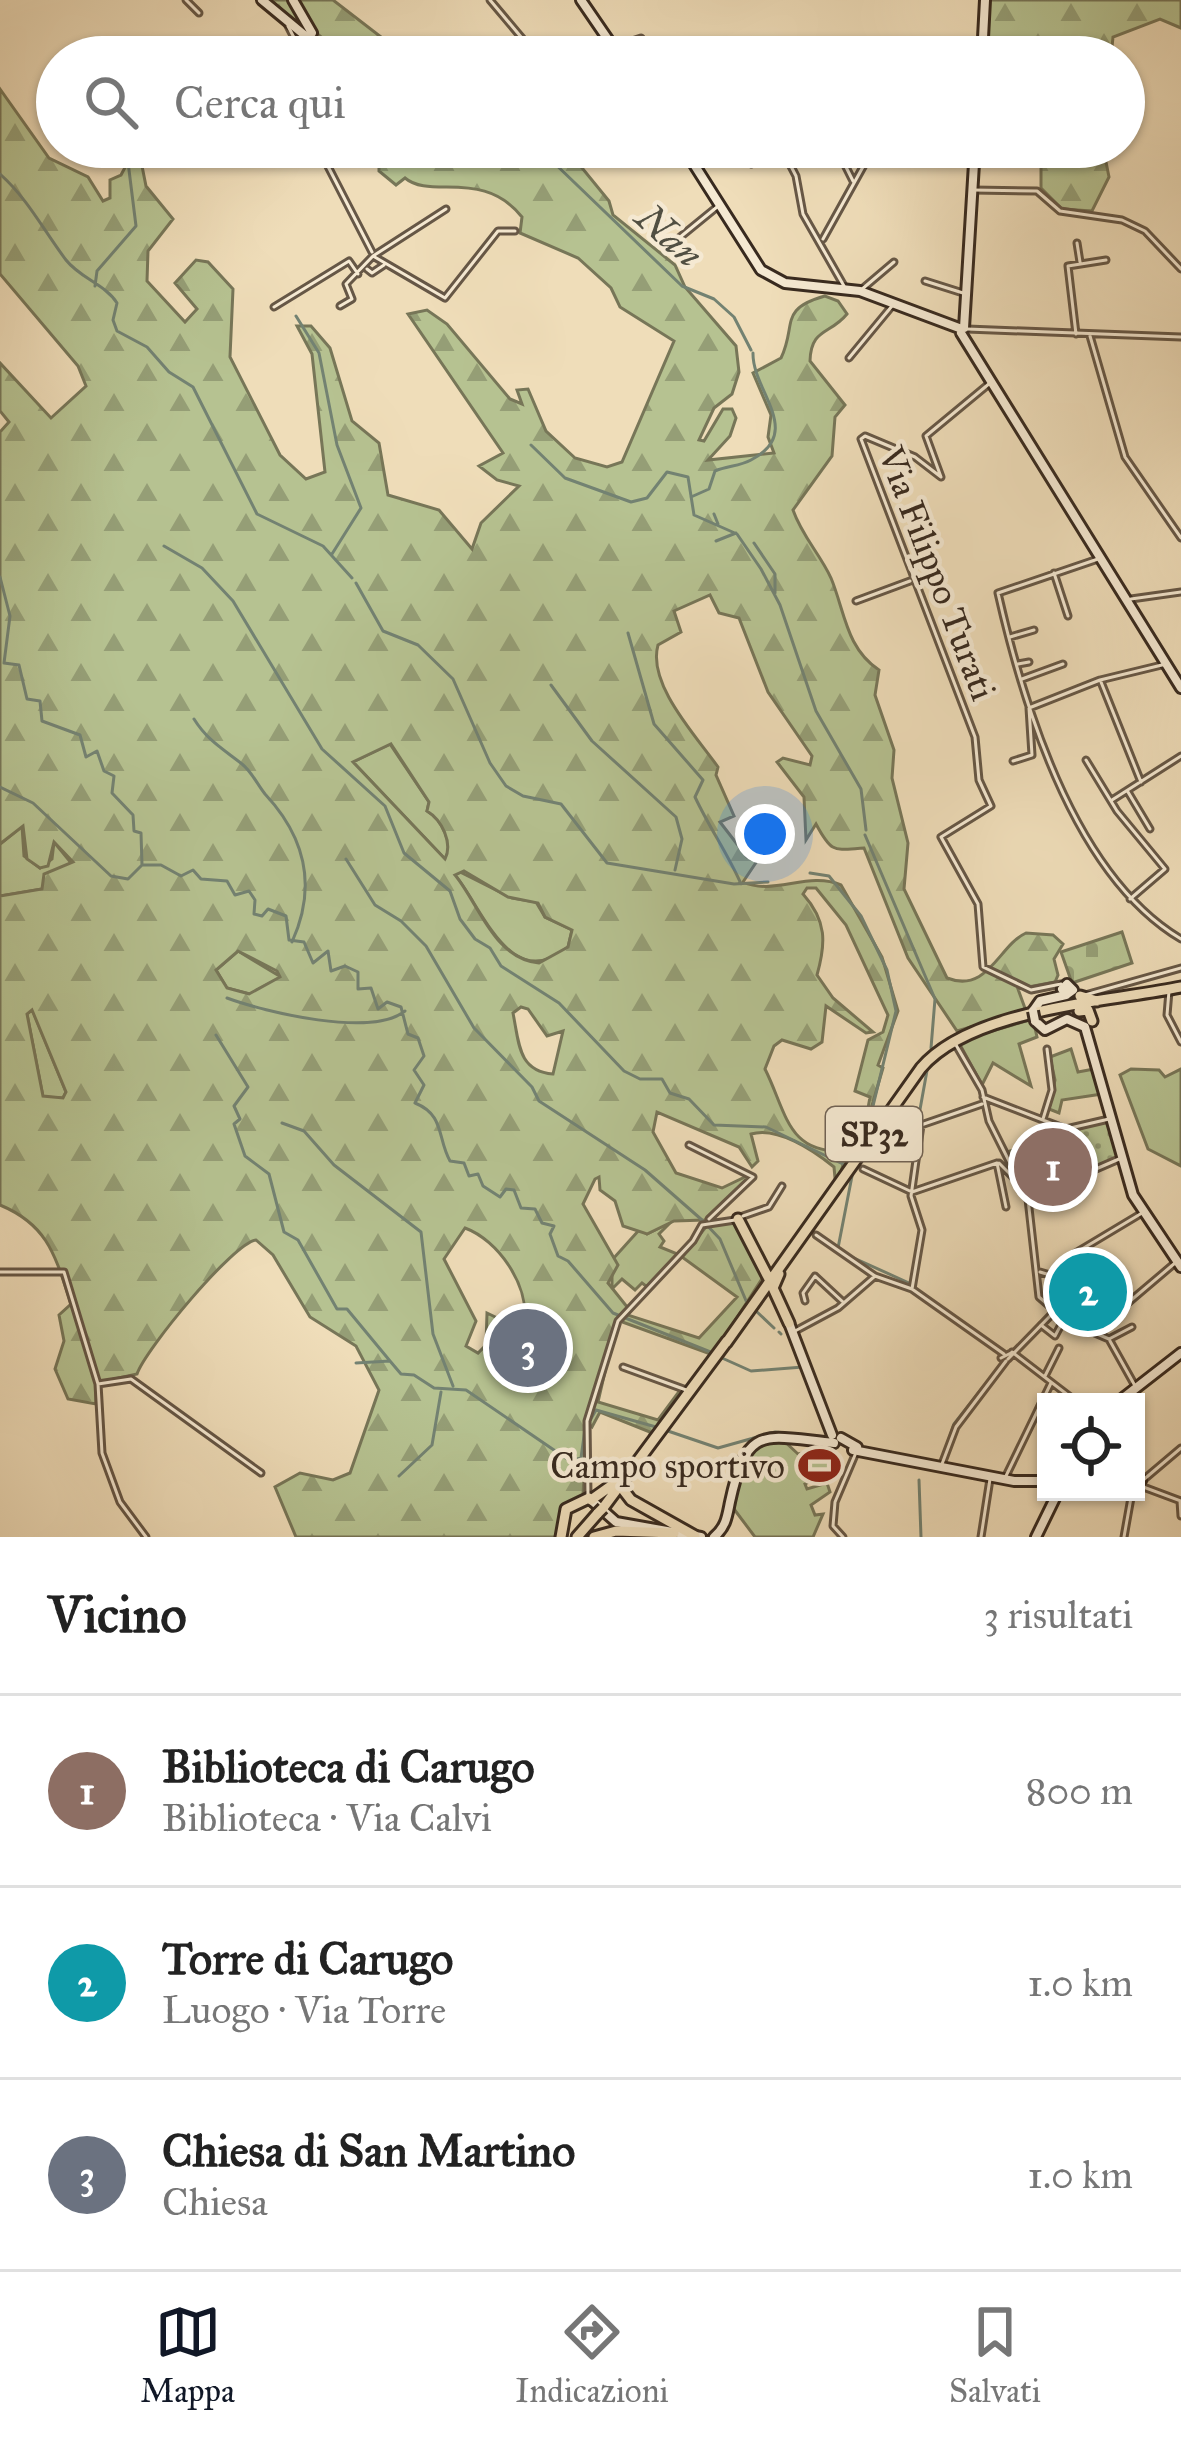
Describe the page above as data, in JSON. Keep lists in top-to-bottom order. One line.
{"streets":{"main road":["SP32"],"street":["Via Filippo Turati"]},"water":["Nan"],"places":{"sports":["Campo sportivo"]},"page":{"search":"Cerca qui","pins":["1","2","3"],"heading":["Vicino","3 risultati"],"list":[{"mark":"1","name":"Biblioteca di Carugo","note":"Biblioteca · Via Calvi","value":"800 m"},{"mark":"2","name":"Torre di Carugo","note":"Luogo · Via Torre","value":"1.0 km"},{"mark":"3","name":"Chiesa di San Martino","note":"Chiesa","value":"1.0 km"}],"nav":["Mappa","Indicazioni","Salvati"]}}
